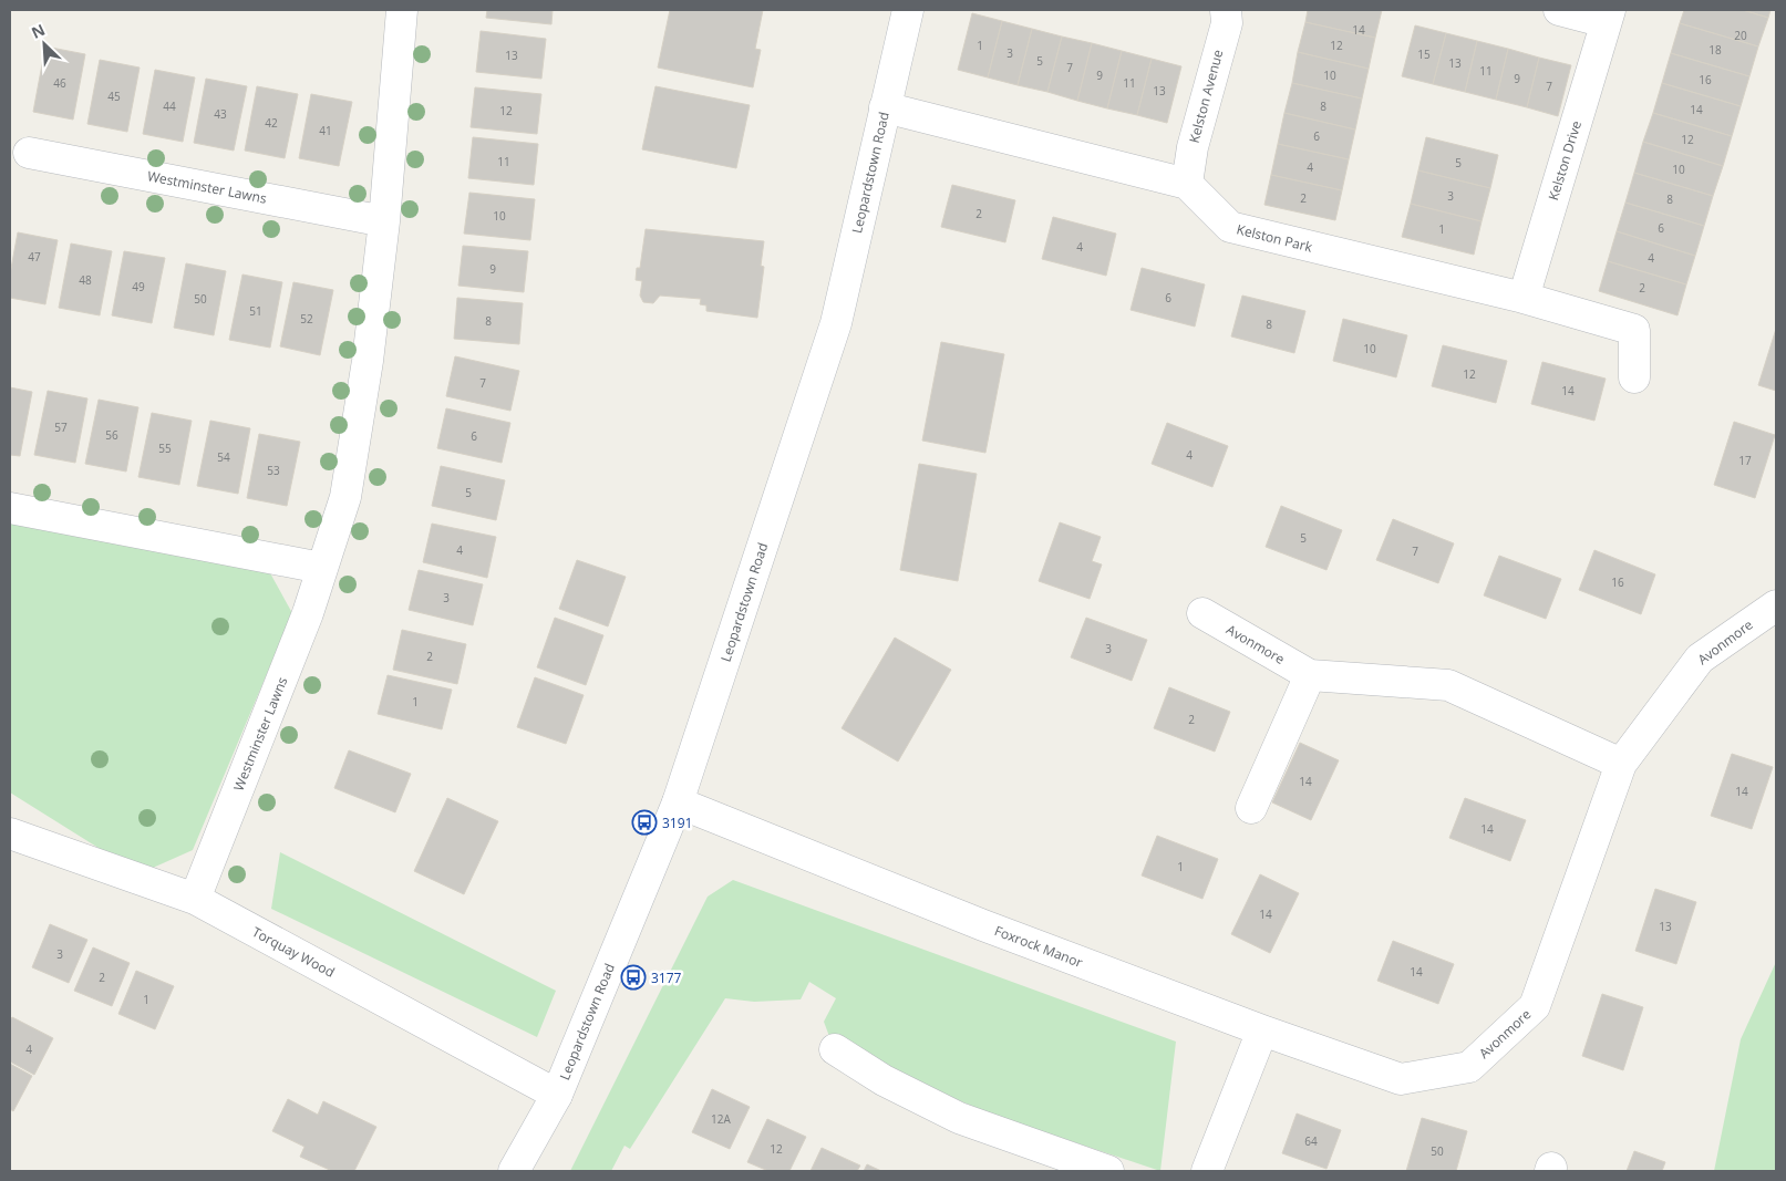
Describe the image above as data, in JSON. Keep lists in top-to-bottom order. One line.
{"streets":{"street":["Kelston Avenue","Kelston Drive","Leopardstown Road","Westminster Lawns","Kelston Park","Avonmore","Foxrock Manor","Torquay Wood"]},"crossings":[["Kelston Avenue","Kelston Park"],["Kelston Drive","Kelston Park"],["Leopardstown Road","Foxrock Manor"],["Leopardstown Road","Torquay Wood"],["Westminster Lawns","Torquay Wood"],["Avonmore","Foxrock Manor"]],"places":{"bus stop":["3191","3177"]},"house_numbers":["14","20","1","12","18","3","15","13","5","13","7","11","9","10","9","16","46","11","7","13","45","44","8","14","12","43","42","41","6","12","11","5","4","10","3","2","8","2","10","6","1","4","47","4","9","48","49","2","6","50","51","52","8","8","10","12","7","14","57","56","6","55","4","54","17","53","5","5","4","7","16","3","3","2","1","2","14","14","14","1","14","13","3","14","2","1","4","12A","64","12","50"],"north":"top left"}
